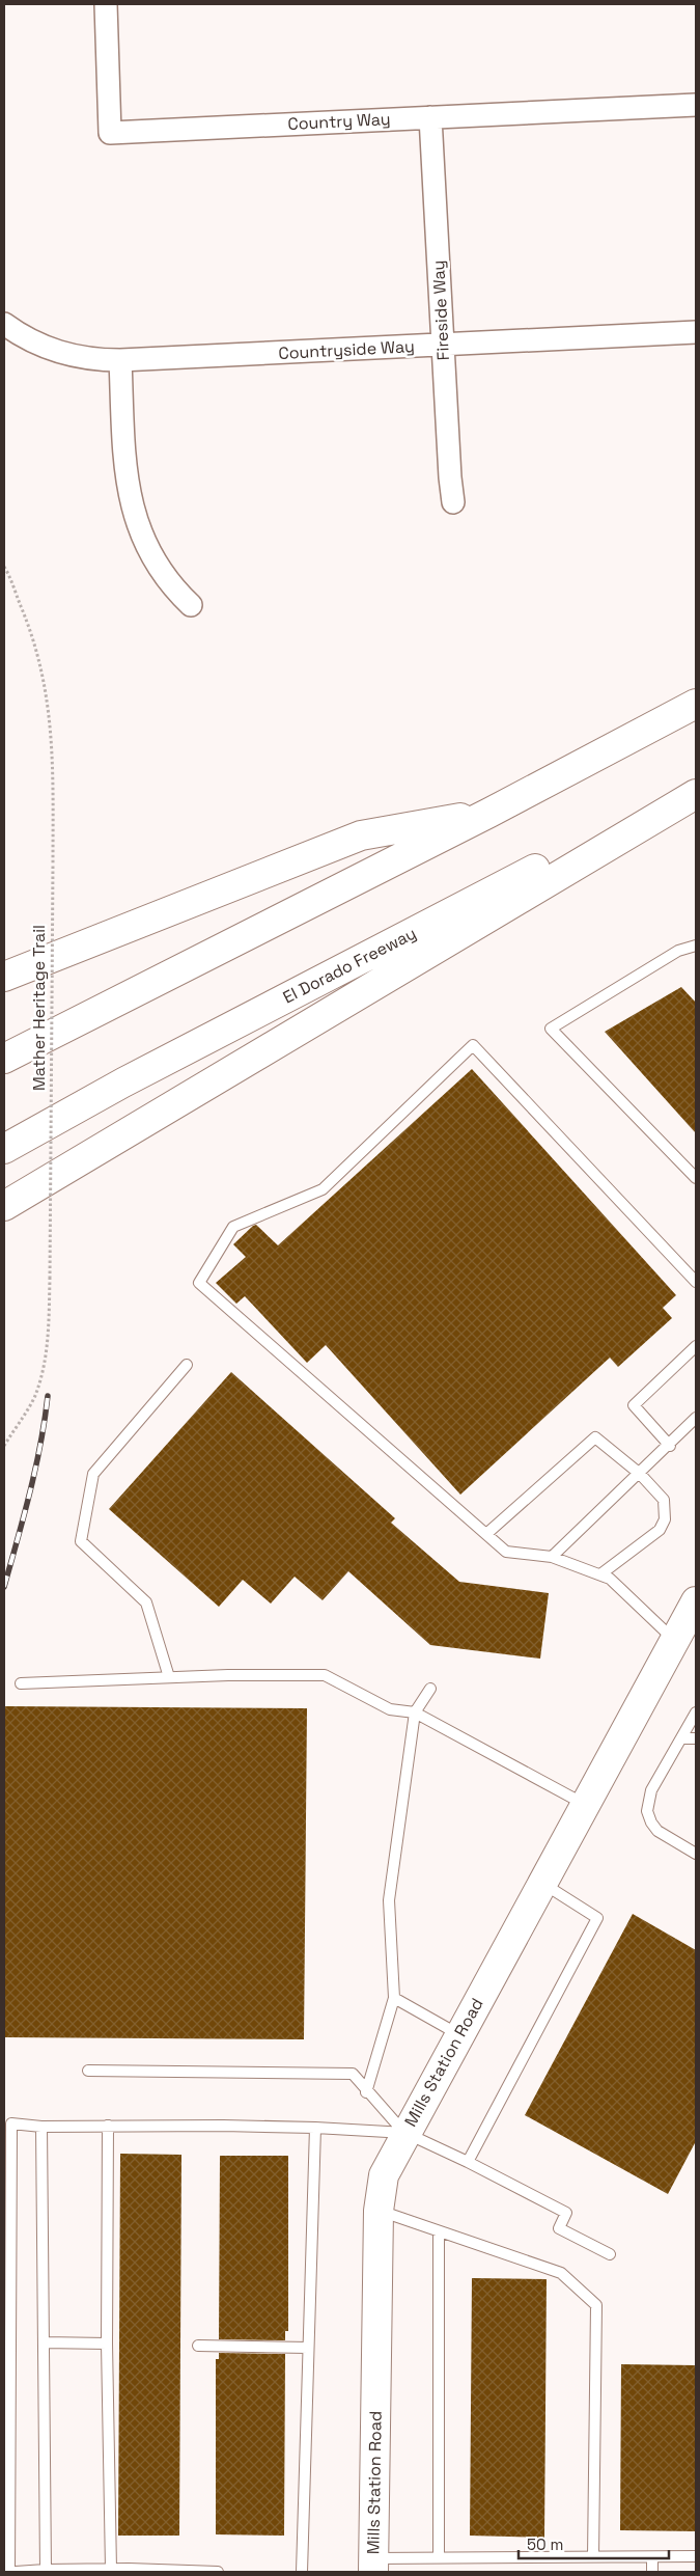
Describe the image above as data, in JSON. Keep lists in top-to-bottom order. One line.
{"streets":{"main road":["El Dorado Freeway","Mills Station Road"],"street":["Country Way","Fireside Way","Countryside Way"],"path":["Mather Heritage Trail"]},"crossings":[["Country Way","Fireside Way"],["Fireside Way","Countryside Way"]],"scale_bar":"50 m"}
